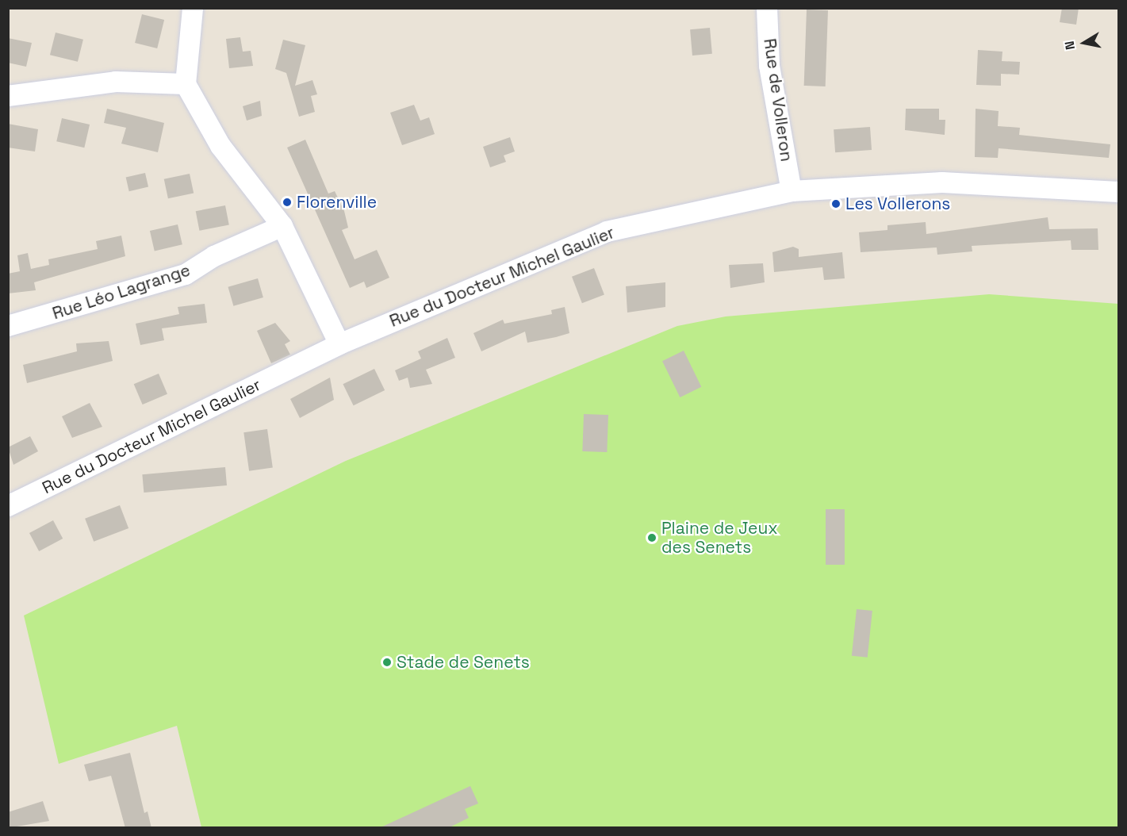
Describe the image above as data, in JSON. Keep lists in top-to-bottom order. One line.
{"streets":{"street":["Rue de Volleron","Rue du Docteur Michel Gaulier","Rue Léo Lagrange"]},"crossings":[["Rue de Volleron","Rue du Docteur Michel Gaulier"]],"places":["Florenville","Les Vollerons","Plaine de Jeux des Senets","Stade de Senets"],"north":"left"}
